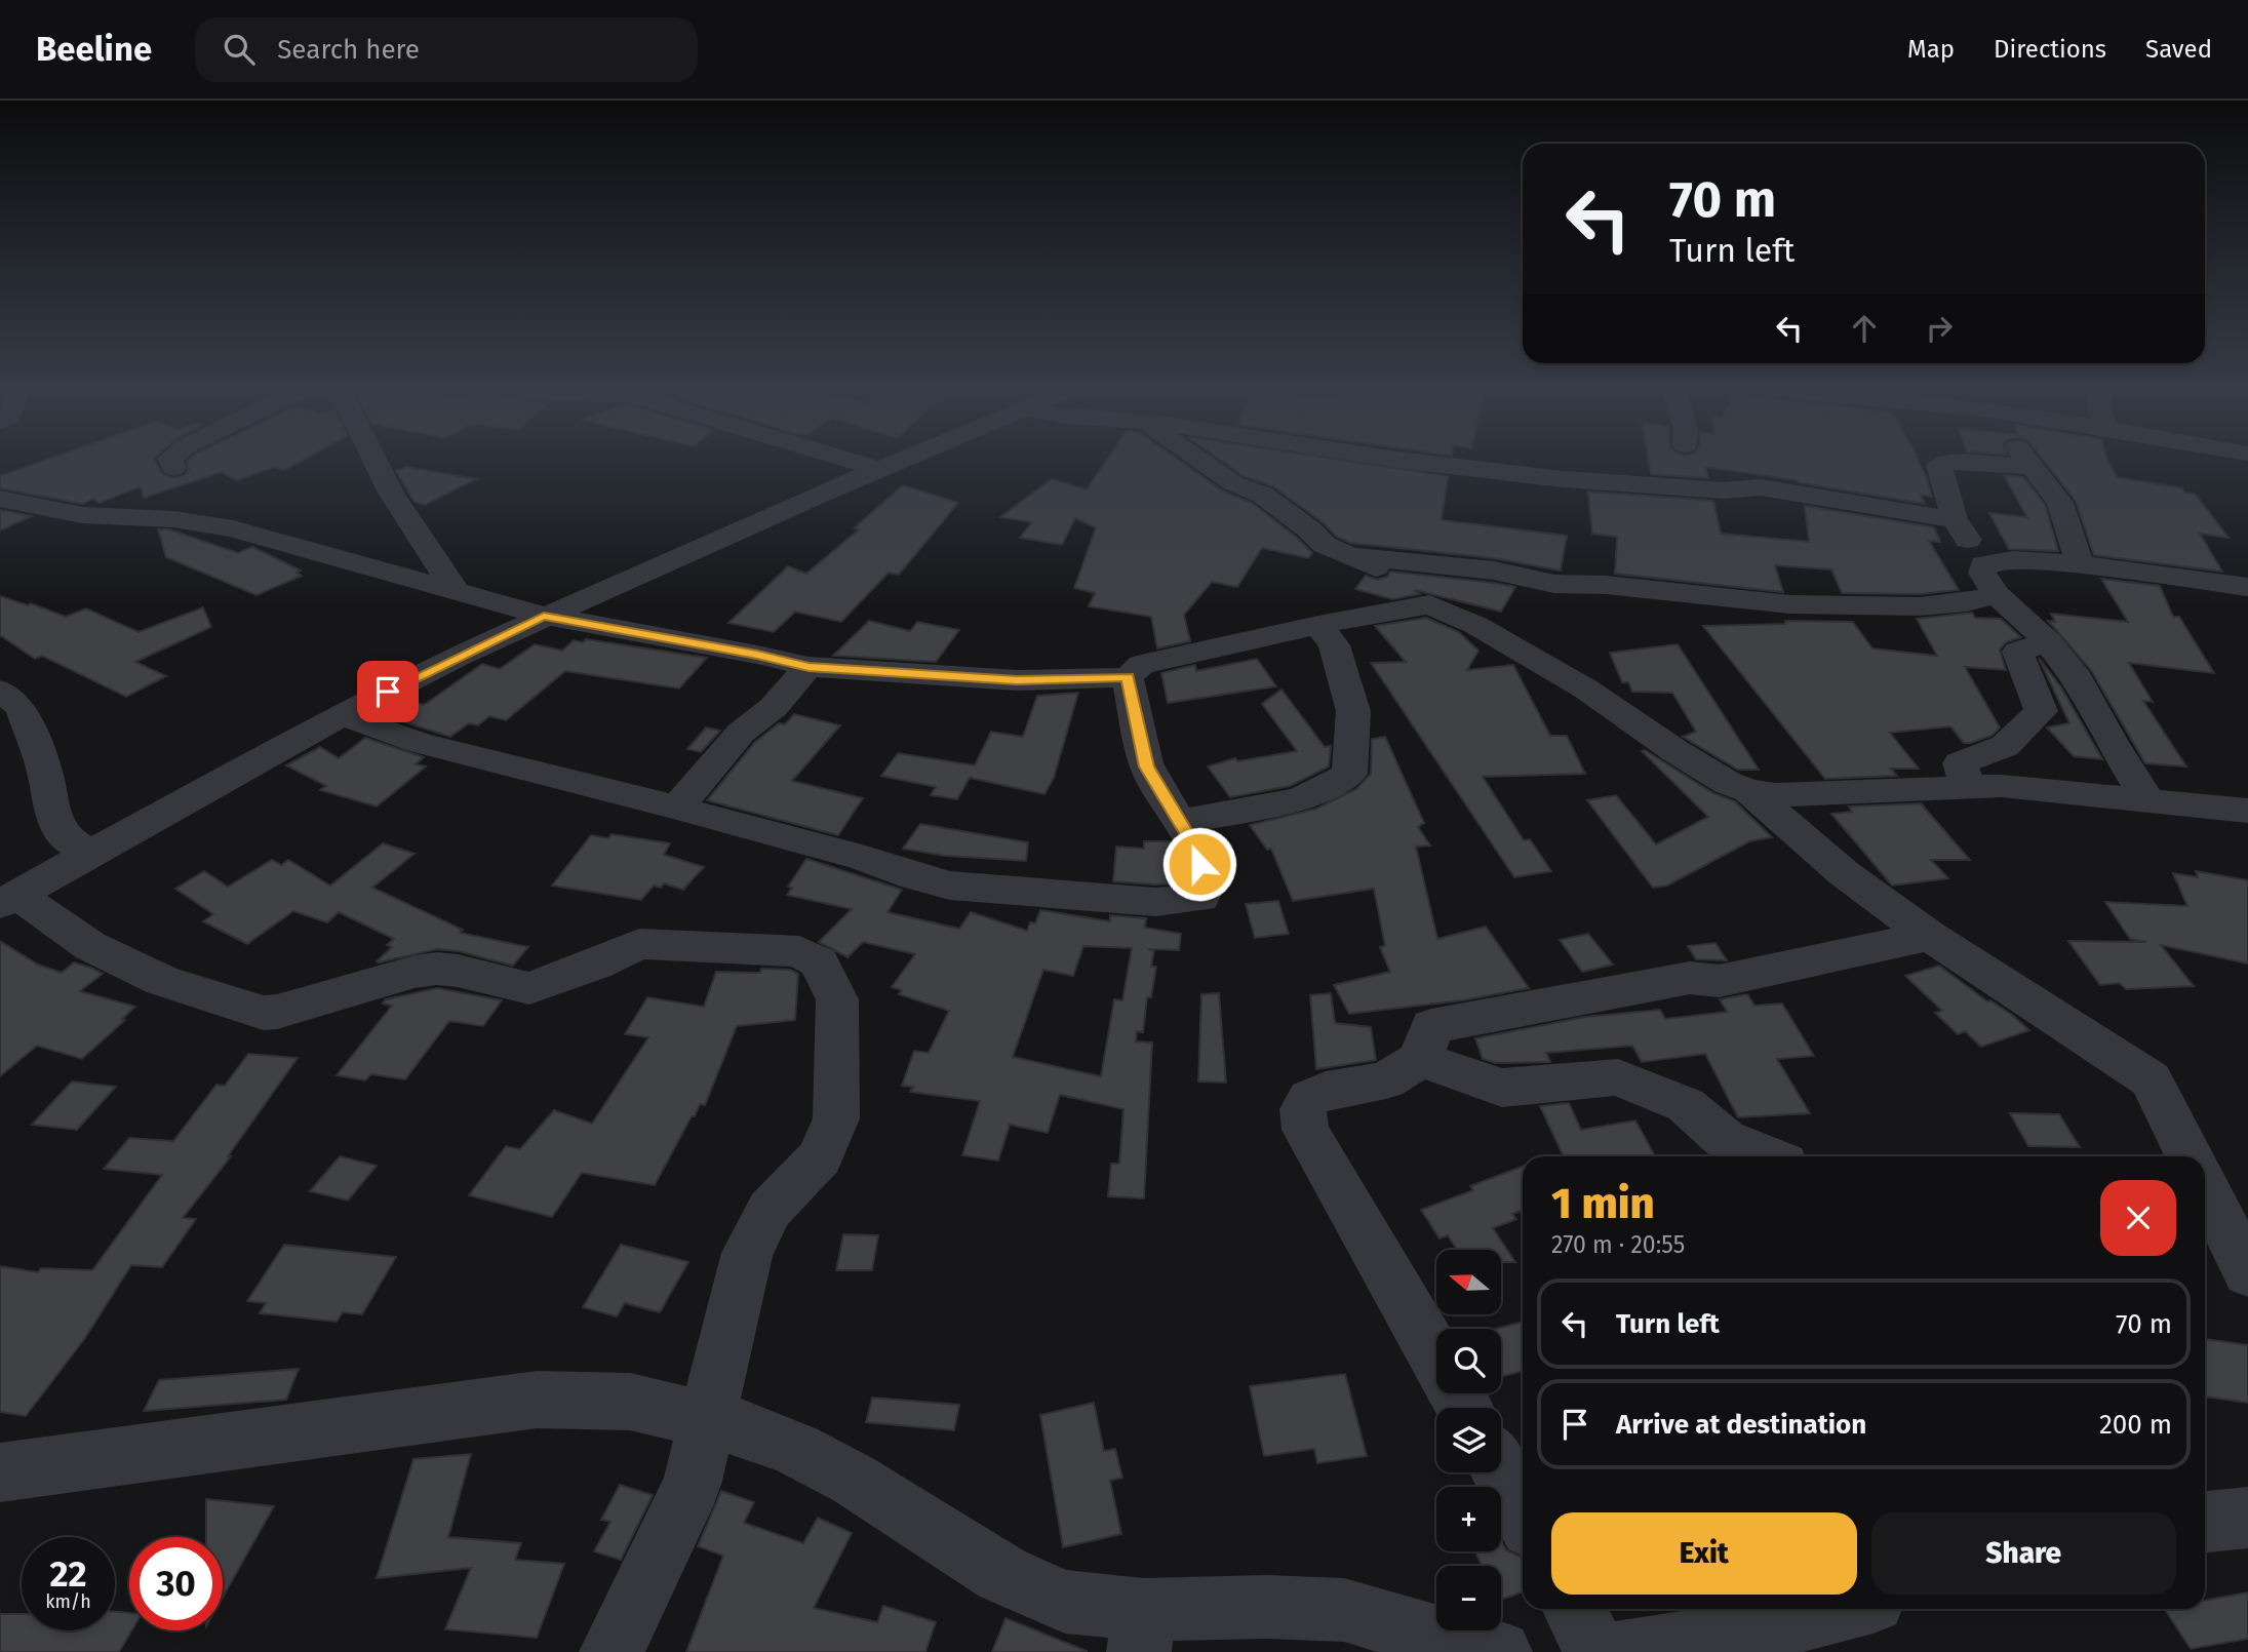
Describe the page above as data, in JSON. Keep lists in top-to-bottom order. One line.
{"north":"left","page":{"header":"Beeline","search":"Search here","nav":["Map","Directions","Saved"],"turn":["70 m","Turn left"],"heading":["1 min","270 m · 20:55"],"map_buttons":["+","−"],"list":[{"name":"Turn left","value":"70 m"},{"name":"Arrive at destination","value":"200 m"}],"buttons":["Exit","Share"],"speed":"22 km/h","limit":"30"}}
